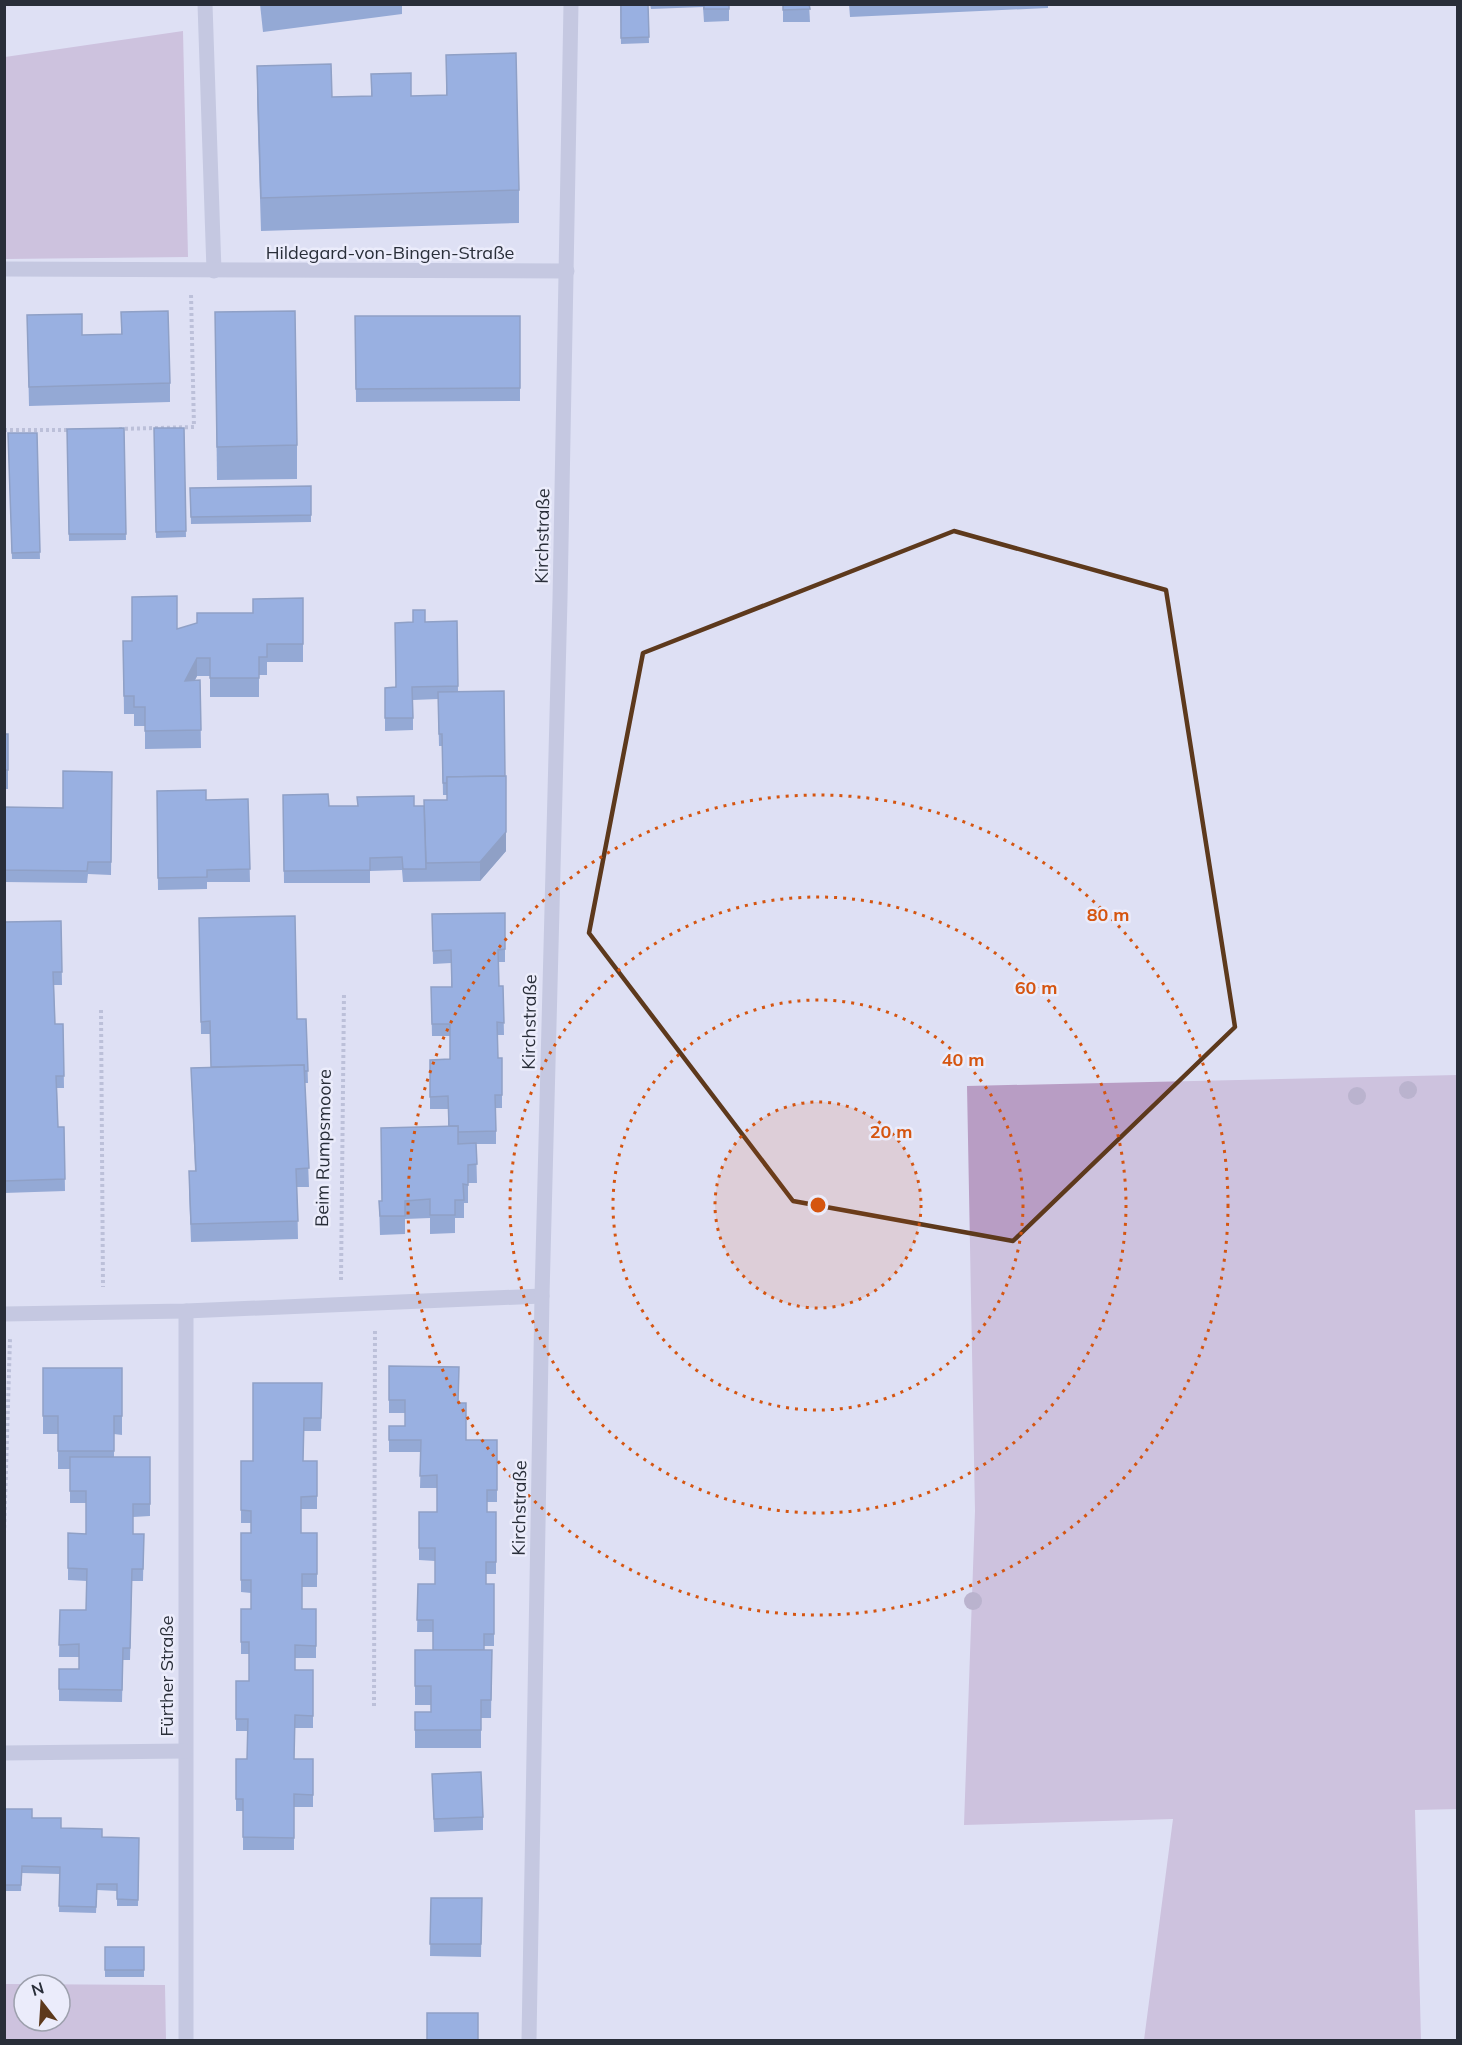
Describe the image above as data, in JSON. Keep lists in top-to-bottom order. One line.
{"streets":{"street":["Hildegard-von-Bingen-Straße","Kirchstraße","Fürther Straße"],"path":["Beim Rumpsmoore"]},"crossings":[["Hildegard-von-Bingen-Straße","Kirchstraße"]],"north":"top","rings":["80 m","60 m","40 m","20 m"]}
